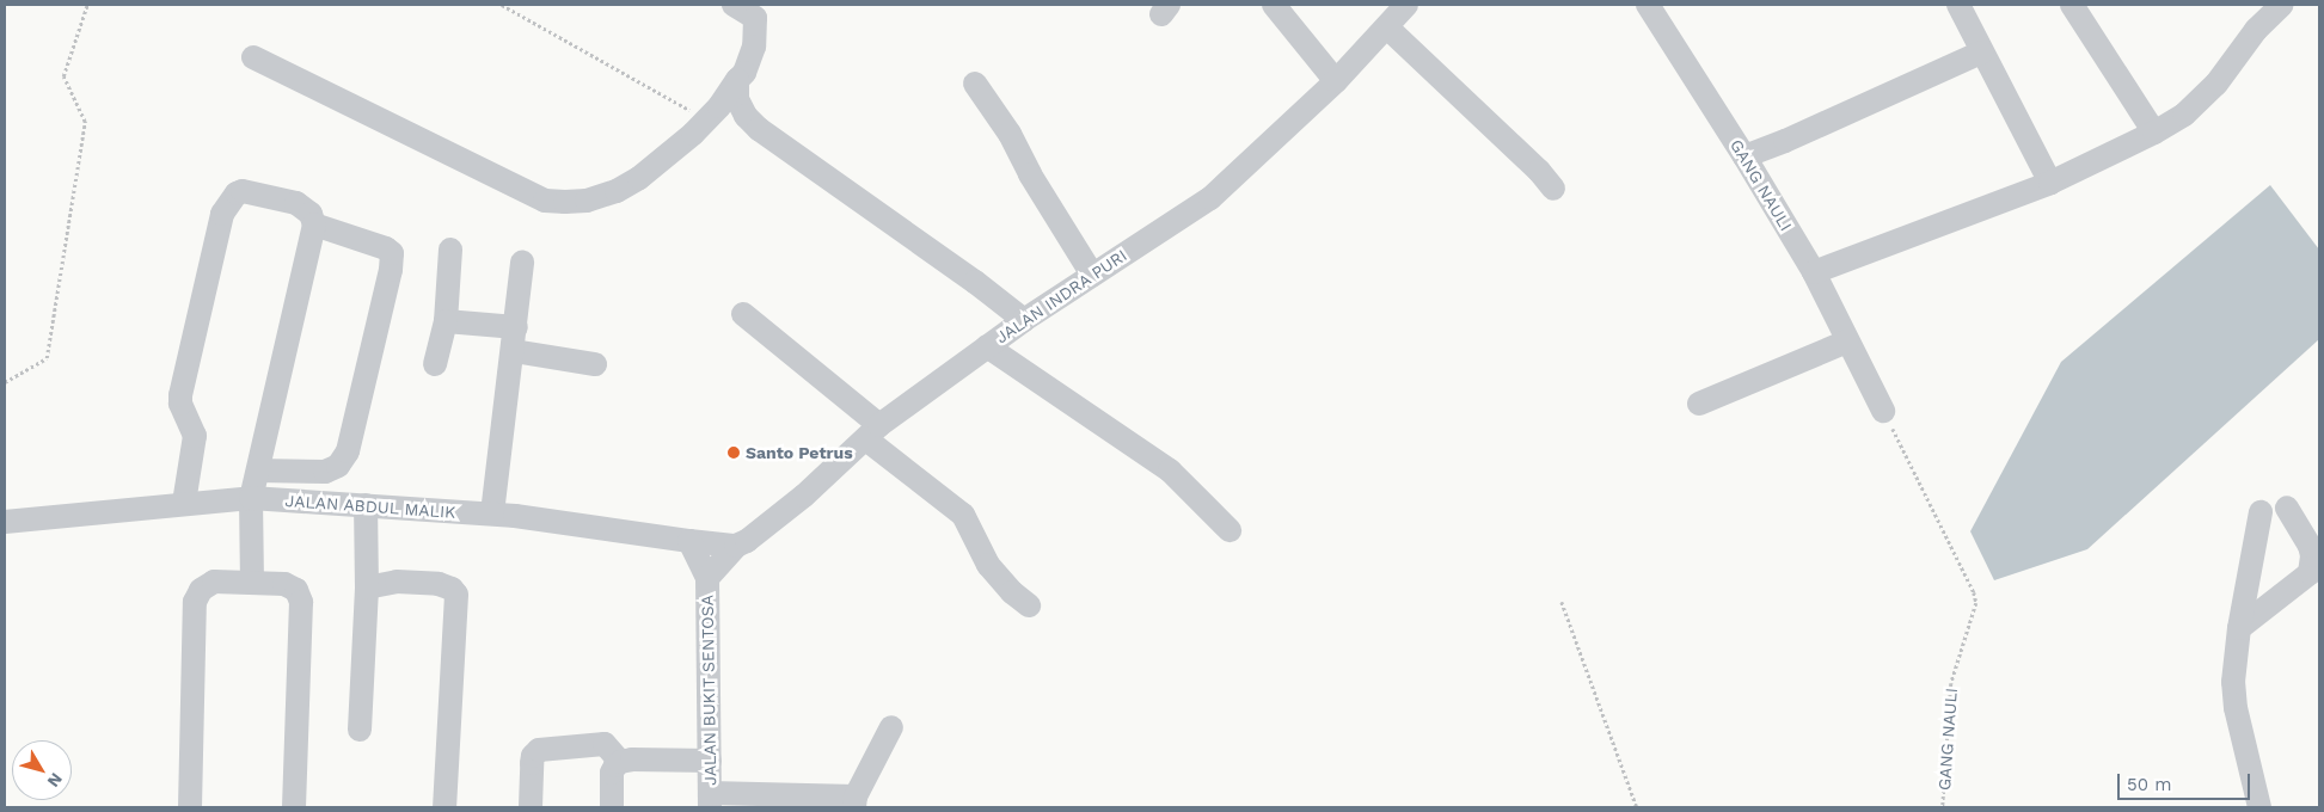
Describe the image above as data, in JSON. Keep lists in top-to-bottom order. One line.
{"streets":{"street":["GANG NAULI","JALAN INDRA PURI","JALAN ABDUL MALIK","JALAN BUKIT SENTOSA"]},"crossings":[["JALAN INDRA PURI","JALAN ABDUL MALIK"],["JALAN INDRA PURI","JALAN BUKIT SENTOSA"],["JALAN ABDUL MALIK","JALAN BUKIT SENTOSA"]],"places":["Santo Petrus"],"scale_bar":"50 m","north":"bottom right"}
